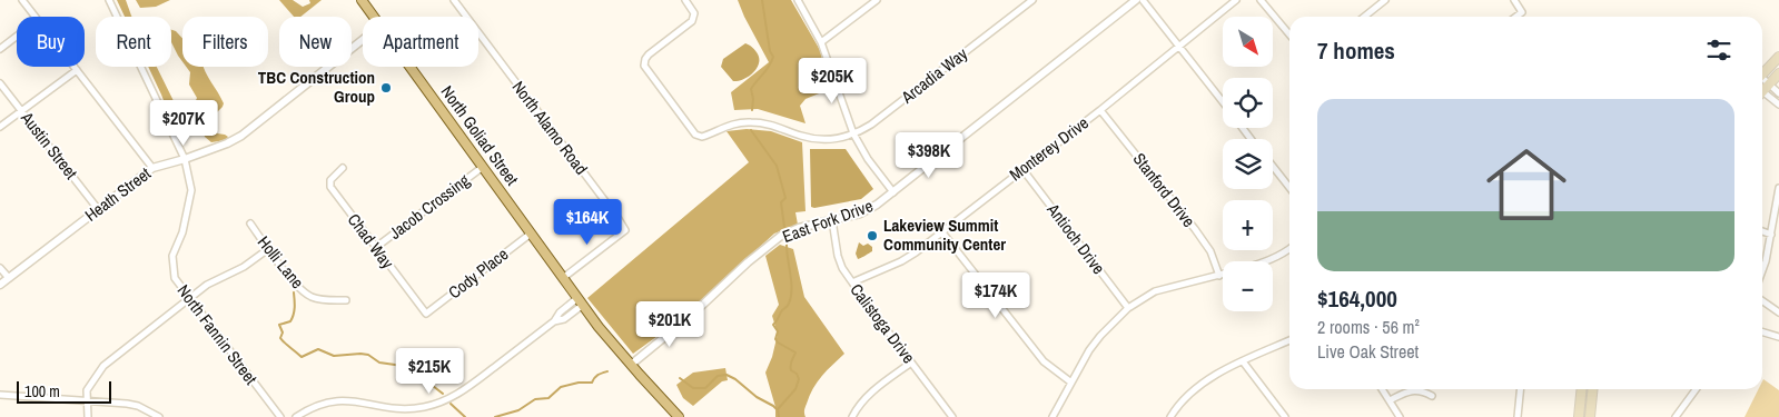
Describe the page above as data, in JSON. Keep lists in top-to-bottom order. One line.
{"streets":{"main road":["North Goliad Street"],"street":["Arcadia Way","North Alamo Road","Austin Street","Monterey Drive","Stanford Drive","Heath Street","Jacob Crossing","East Fork Drive","Antioch Drive","Chad Way","Holli Lane","Cody Place","Calistoga Drive","North Fannin Street"]},"crossings":[["North Alamo Road","North Goliad Street"],["North Goliad Street","Jacob Crossing"],["North Goliad Street","East Fork Drive"],["North Goliad Street","Cody Place"],["Austin Street","Heath Street"],["Monterey Drive","Stanford Drive"],["Monterey Drive","Antioch Drive"],["Monterey Drive","Calistoga Drive"],["Heath Street","North Fannin Street"],["Jacob Crossing","Chad Way"],["East Fork Drive","Calistoga Drive"],["Chad Way","Cody Place"]],"places":["TBC Construction Group","Lakeview Summit Community Center"],"scale_bar":"100 m","north":"bottom right","page":{"map_buttons":["+","−"],"chip":["Buy","Rent","Filters","New","Apartment"],"heading":"7 homes","price":["$205K","$207K","$398K","$164K","$174K","$201K","$215K"],"list":[{"name":"$164,000","note":"2 rooms · 56 m² · Live Oak Street"}],"scale":"100 m"}}
